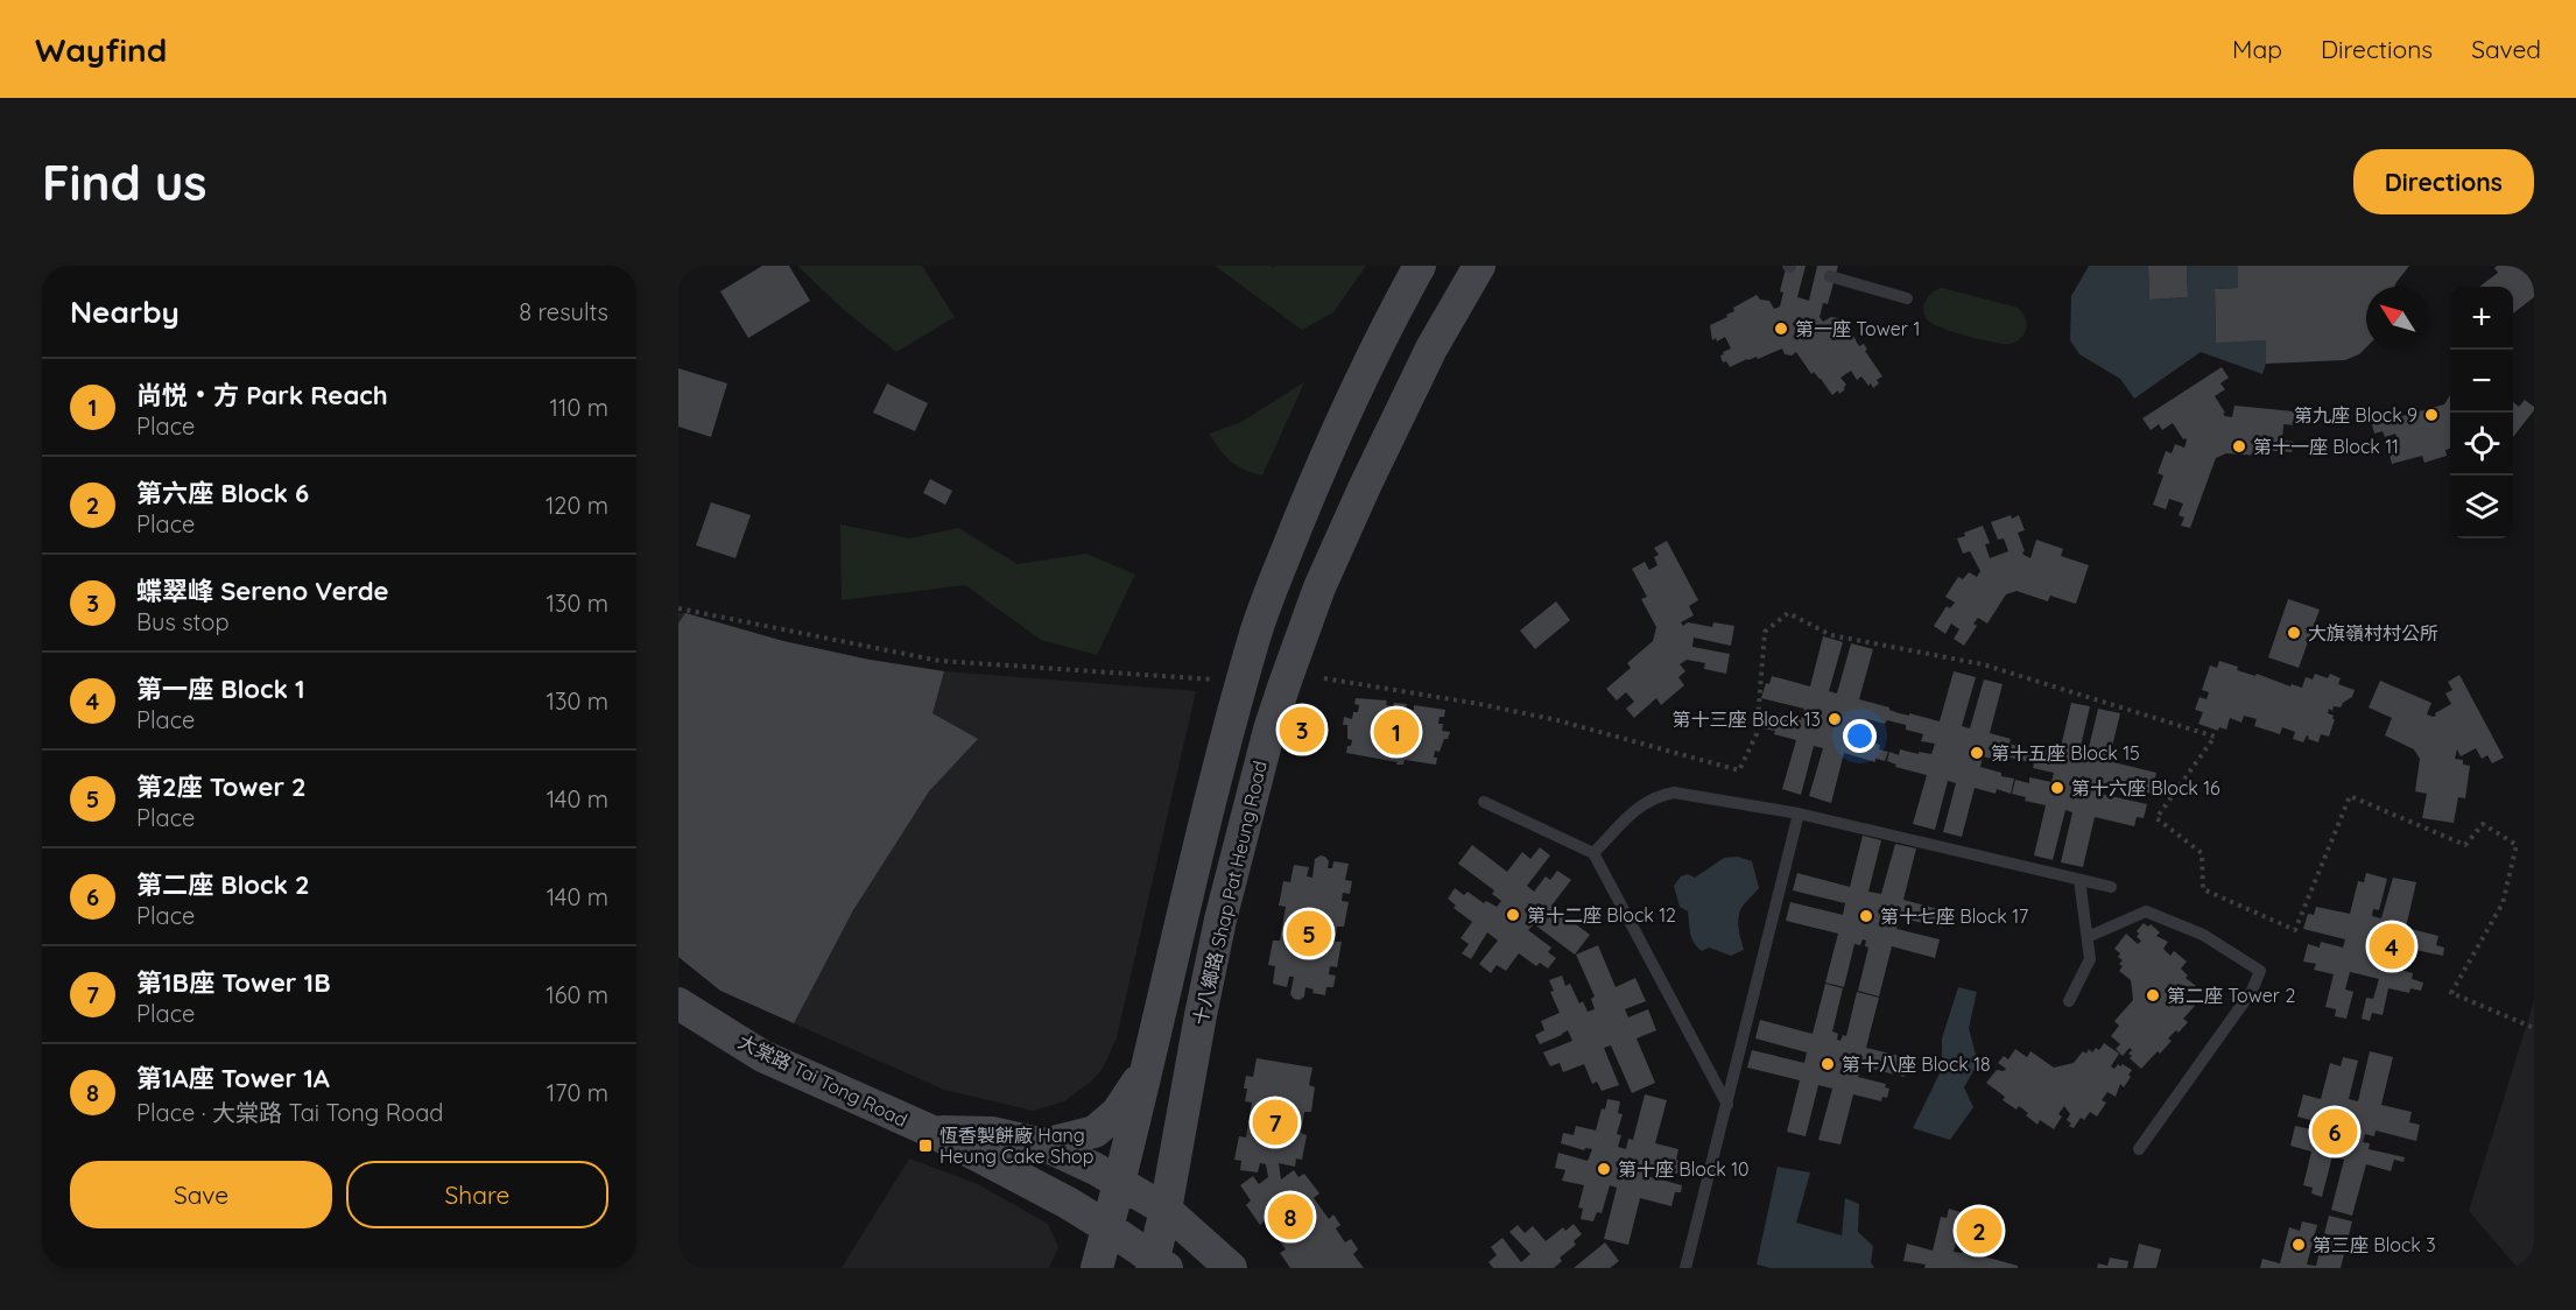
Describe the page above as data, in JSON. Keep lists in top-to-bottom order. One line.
{"streets":{"main road":["十八鄉路 Shap Pat Heung Road","大棠路 Tai Tong Road"]},"crossings":[["十八鄉路 Shap Pat Heung Road","大棠路 Tai Tong Road"]],"places":{"other":["第一座 Tower 1","第九座 Block 9","第十一座 Block 11","大旗嶺村村公所","第十三座 Block 13","第十五座 Block 15","第十六座 Block 16","第十二座 Block 12","第十七座 Block 17","第二座 Tower 2","第十八座 Block 18","第十座 Block 10","第三座 Block 3"],"transit":["恆香製餅廠 Hang Heung Cake Shop"]},"north":"top left","page":{"header":"Wayfind","nav":["Map","Directions","Saved"],"buttons":["Directions",["Save","Share"]],"title":"Find us","heading":["Nearby","8 results"],"map_buttons":["+","−"],"list":[{"mark":"1","name":"尚悦‧方 Park Reach","note":"Place","value":"110 m"},{"mark":"2","name":"第六座 Block 6","note":"Place","value":"120 m"},{"mark":"3","name":"蝶翠峰 Sereno Verde","note":"Bus stop","value":"130 m"},{"mark":"4","name":"第一座 Block 1","note":"Place","value":"130 m"},{"mark":"5","name":"第2座 Tower 2","note":"Place","value":"140 m"},{"mark":"6","name":"第二座 Block 2","note":"Place","value":"140 m"},{"mark":"7","name":"第1B座 Tower 1B","note":"Place","value":"160 m"},{"mark":"8","name":"第1A座 Tower 1A","note":"Place · 大棠路 Tai Tong Road","value":"170 m"}],"pins":["3","1","5","4","7","6","8","2"]}}
